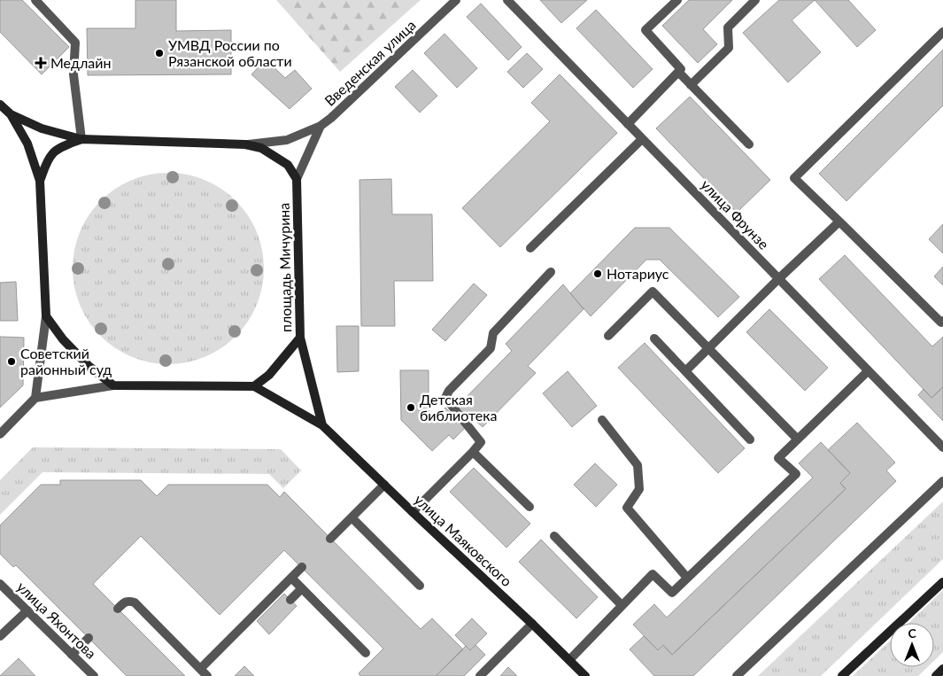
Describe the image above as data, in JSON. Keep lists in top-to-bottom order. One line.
{"streets":{"street":["Введенская улица","улица Фрунзе","площадь Мичурина","улица Маяковского","улица Яхонтова"]},"crossings":[["Введенская улица","площадь Мичурина"],["площадь Мичурина","улица Маяковского"]],"places":{"other":["УМВД России по Рязанской области","Нотариус","Советский районный суд","Детская библиотека"],"health":["Медлайн"]},"north":"top"}
